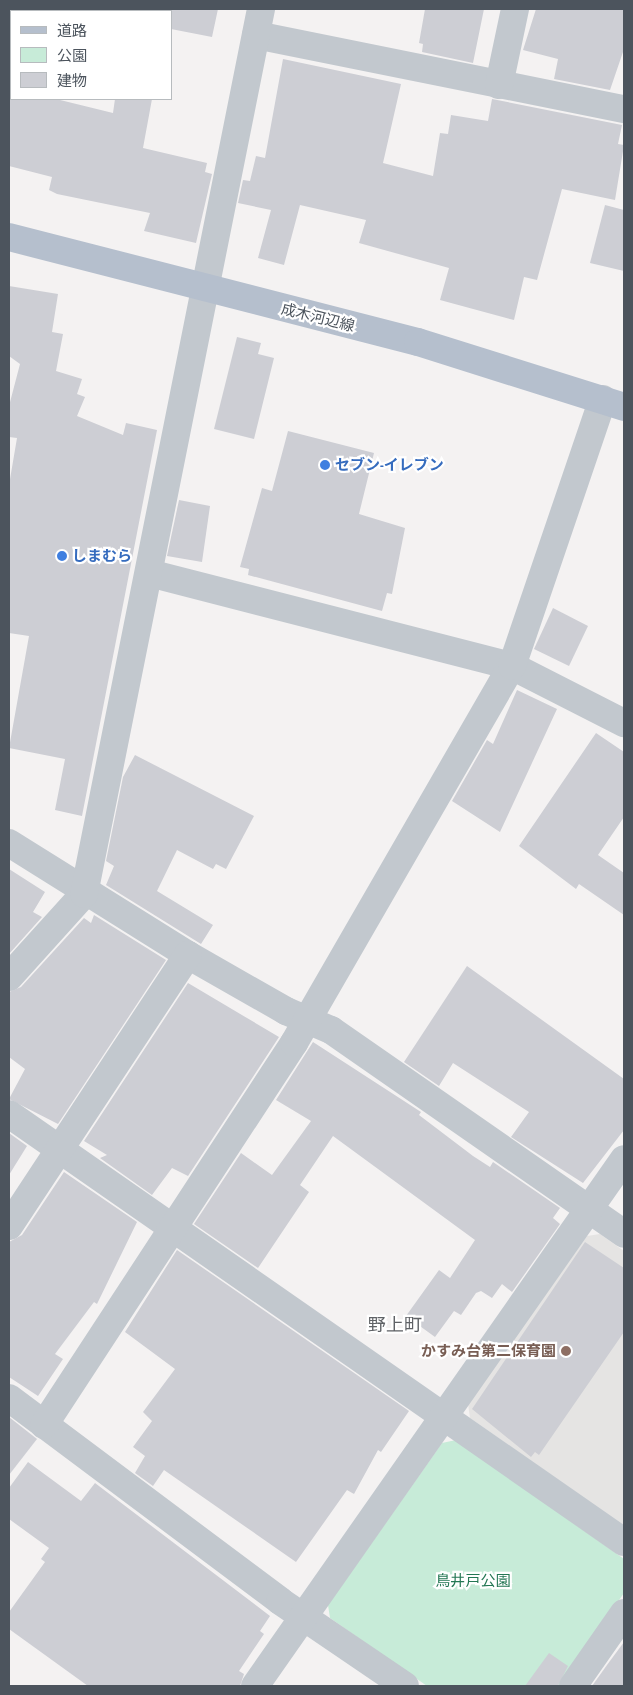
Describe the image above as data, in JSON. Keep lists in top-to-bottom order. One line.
{"streets":{"main road":["成木河辺線"]},"districts":["野上町"],"parks":["鳥井戸公園"],"places":["セブン-イレブン","しまむら","かすみ台第二保育園"],"legend":["道路","公園","建物"]}
